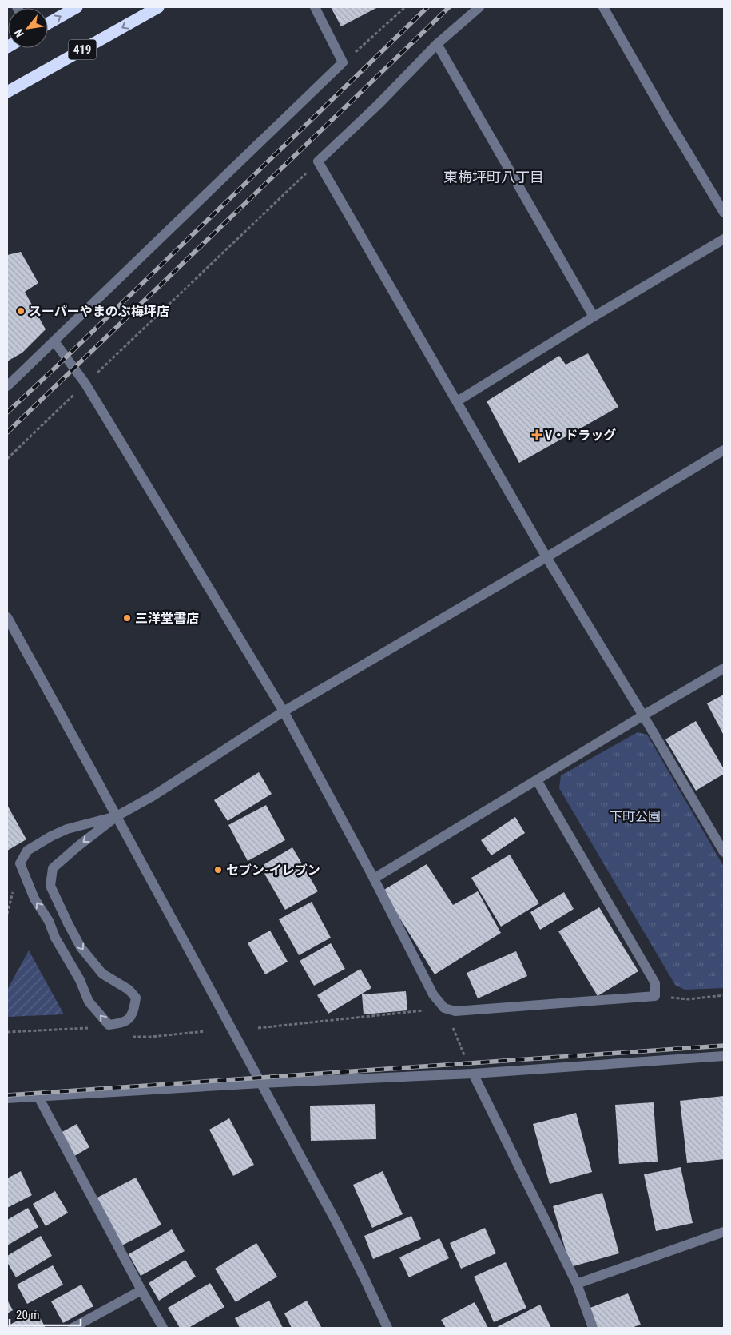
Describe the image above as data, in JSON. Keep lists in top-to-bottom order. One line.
{"streets":{"highway":["419"]},"districts":["東梅坪町八丁目"],"parks":["下町公園"],"places":{"other":["スーパーやまのぶ梅坪店","三洋堂書店","セブン-イレブン"],"health":["V・ドラッグ"]},"scale_bar":"20 m","north":"bottom left"}
